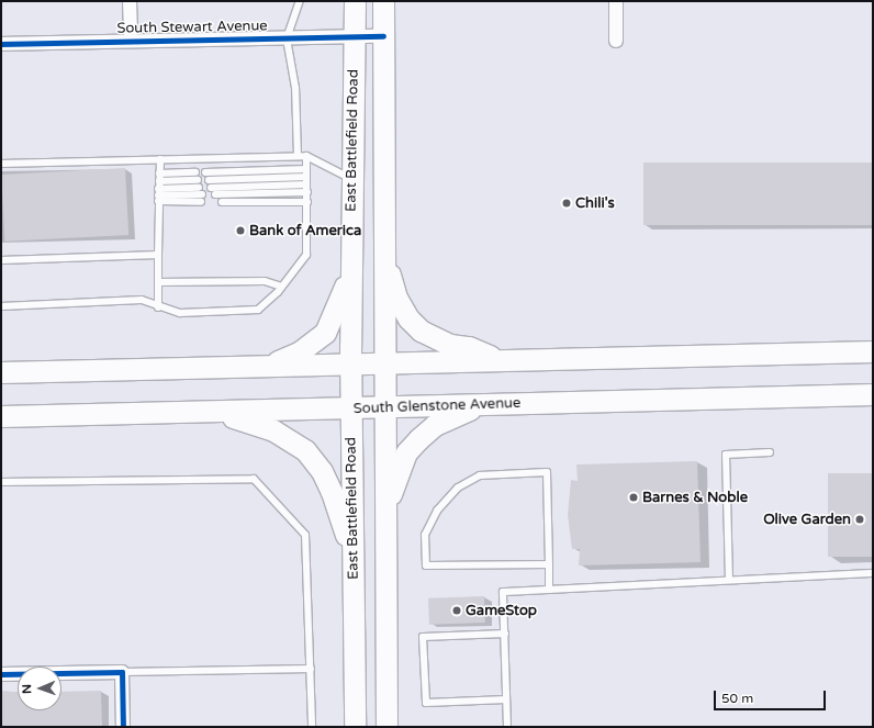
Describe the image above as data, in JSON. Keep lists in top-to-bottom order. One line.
{"streets":{"main road":["East Battlefield Road","South Glenstone Avenue"],"street":["South Stewart Avenue"]},"crossings":[["South Stewart Avenue","East Battlefield Road"],["East Battlefield Road","South Glenstone Avenue"]],"places":["Chili's","Bank of America","Barnes & Noble","Olive Garden","GameStop"],"scale_bar":"50 m","north":"left"}
